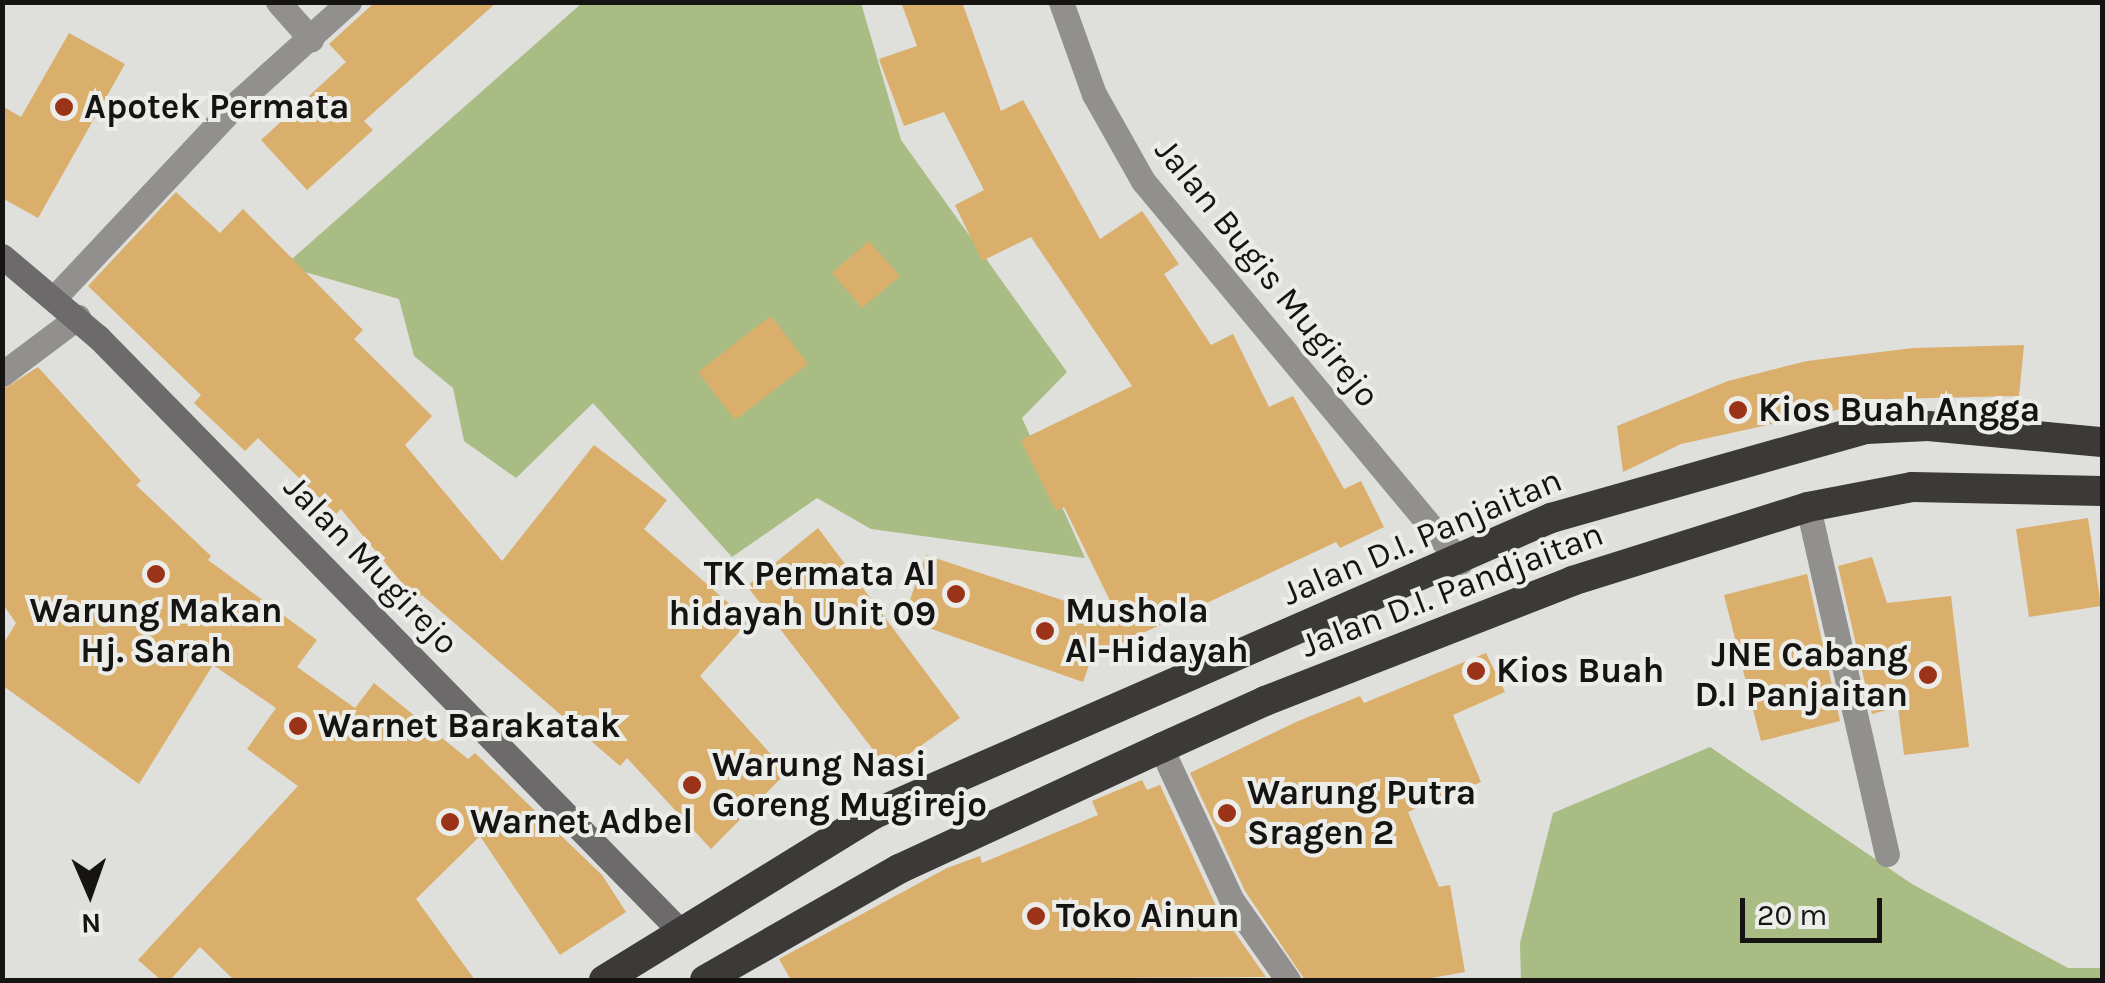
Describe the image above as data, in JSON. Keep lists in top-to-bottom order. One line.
{"streets":{"highway":["Jalan D.I. Panjaitan","Jalan D.I. Pandjaitan"],"street":["Jalan Bugis Mugirejo","Jalan Mugirejo"]},"crossings":[["Jalan Bugis Mugirejo","Jalan D.I. Panjaitan"],["Jalan D.I. Panjaitan","Jalan Mugirejo"]],"places":["Apotek Permata","Kios Buah Angga","Warung Makan Hj. Sarah","TK Permata Al hidayah Unit 09","Mushola Al-Hidayah","Kios Buah","JNE Cabang D.I Panjaitan","Warnet Barakatak","Warung Nasi Goreng Mugirejo","Warung Putra Sragen 2","Warnet Adbel","Toko Ainun"],"scale_bar":"20 m","north":"bottom"}
